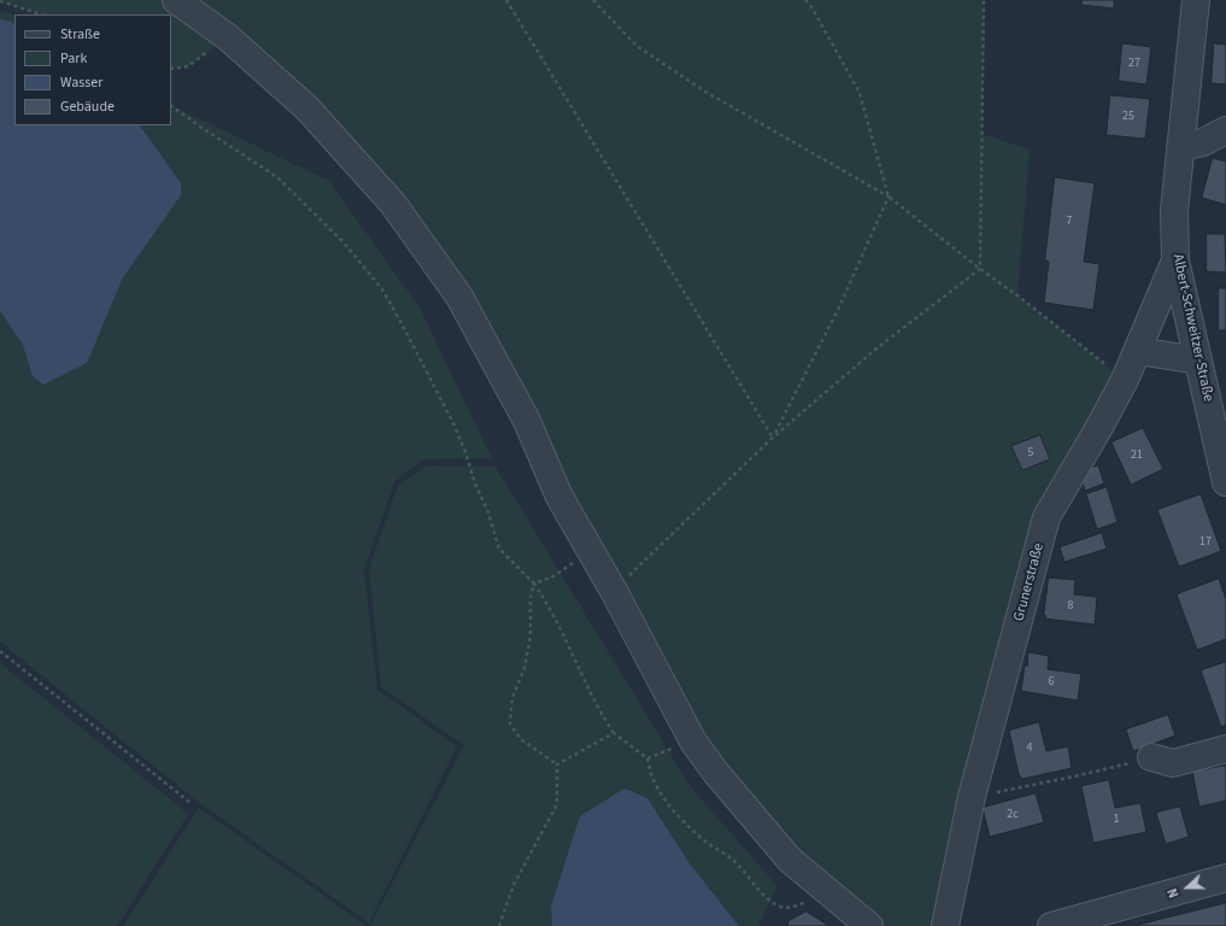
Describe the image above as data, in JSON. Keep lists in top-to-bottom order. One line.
{"streets":{"street":["Albert-Schweitzer-Straße","Grunerstraße"]},"crossings":[["Albert-Schweitzer-Straße","Grunerstraße"]],"house_numbers":["27","25","7","5","21","17","8","6","4","2c","1"],"legend":["Straße","Park","Wasser","Gebäude"],"north":"left"}
